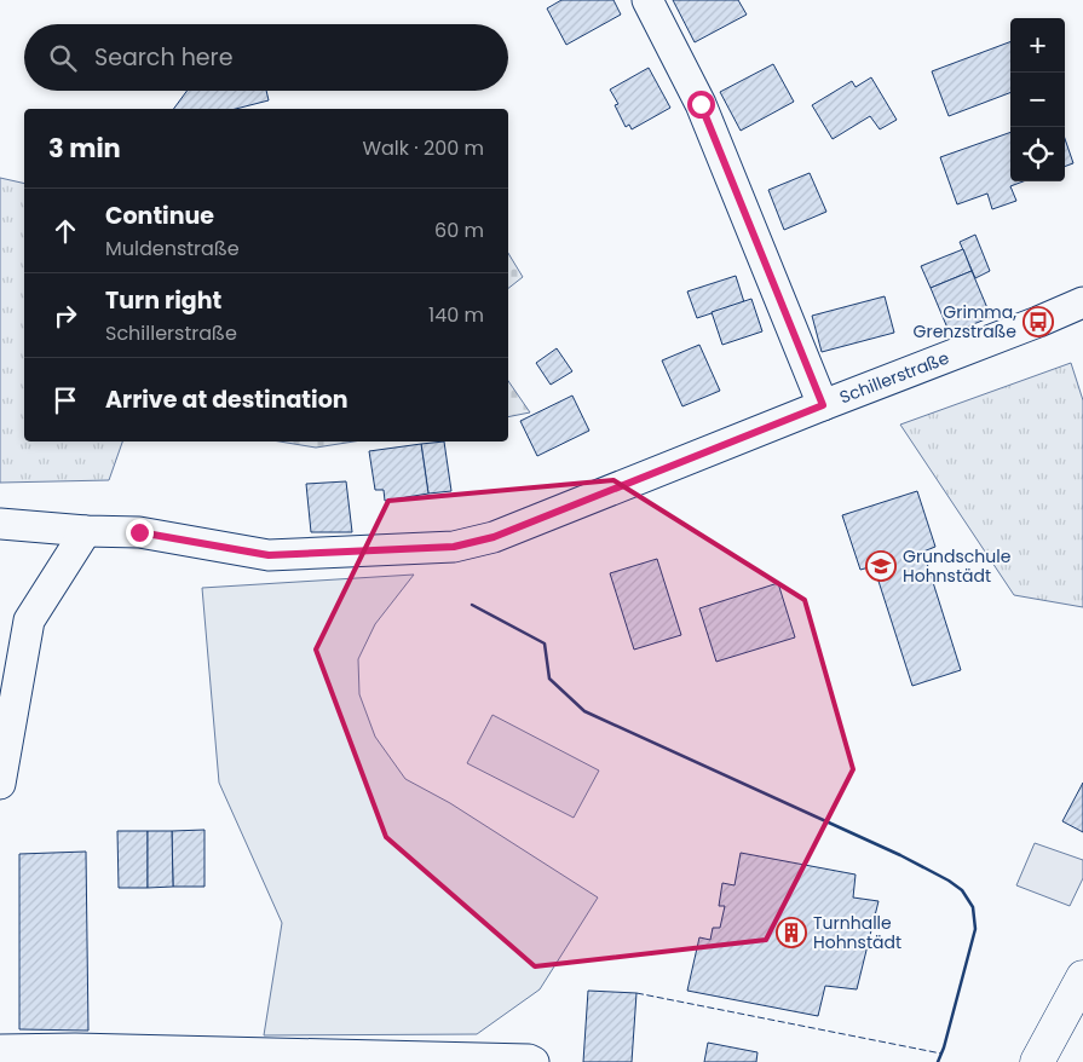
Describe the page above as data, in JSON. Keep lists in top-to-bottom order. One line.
{"streets":{"street":["Schillerstraße"]},"places":{"bus stop":["Grimma, Grenzstraße"],"school or university":["Grundschule Hohnstädt"],"building":["Turnhalle Hohnstädt"]},"page":{"map_buttons":["+","−"],"search":"Search here","heading":["3 min","Walk · 200 m"],"list":[["Continue","Muldenstraße","60 m"],["Turn right","Schillerstraße","140 m"],"Arrive at destination"]}}
